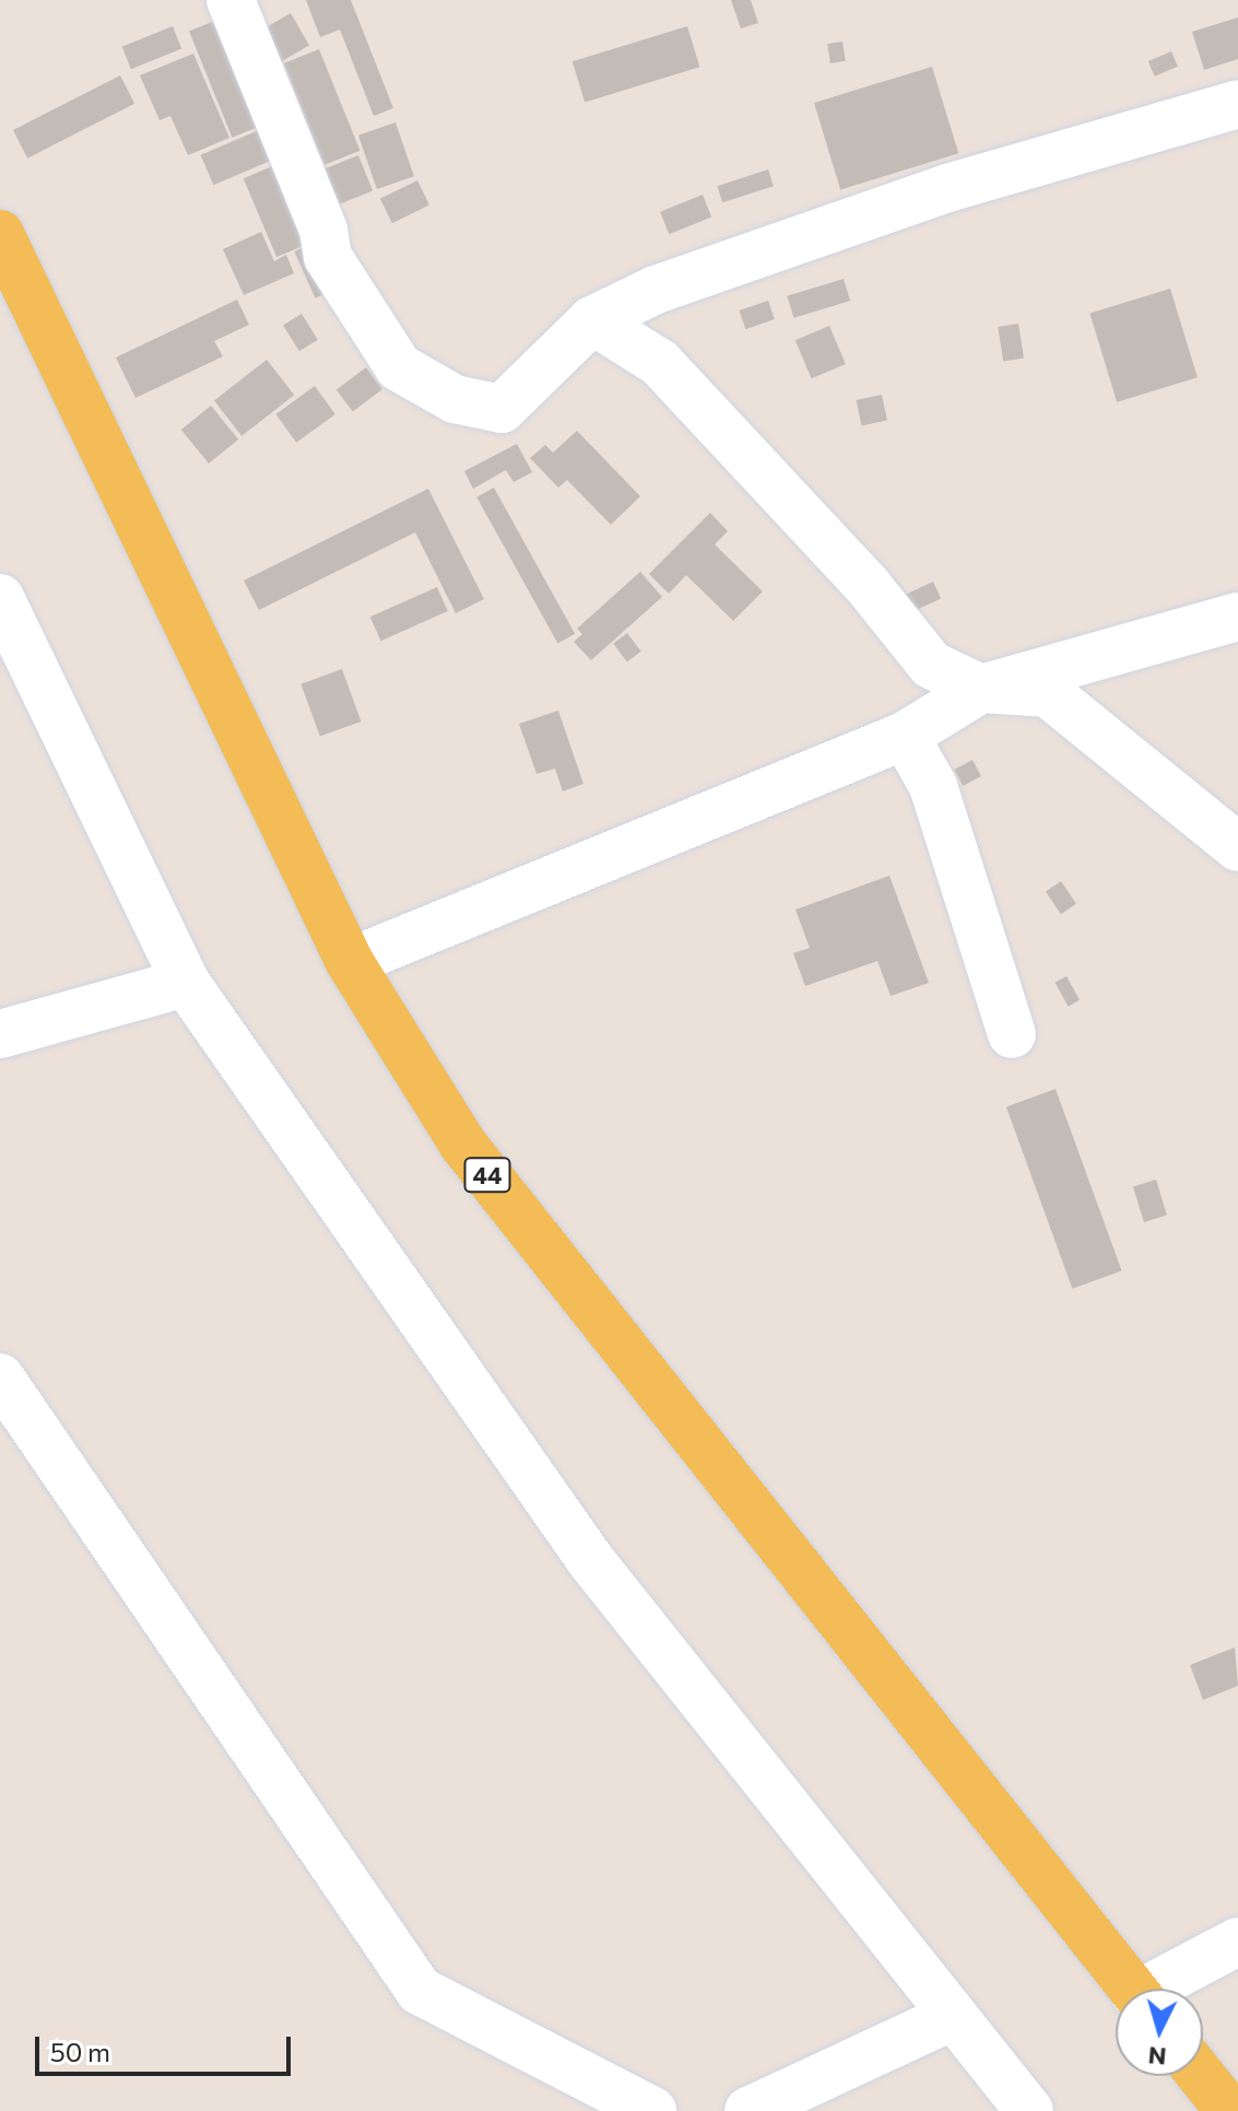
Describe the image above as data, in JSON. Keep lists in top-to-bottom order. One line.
{"streets":{"main road":["44"]},"scale_bar":"50 m","north":"bottom"}
